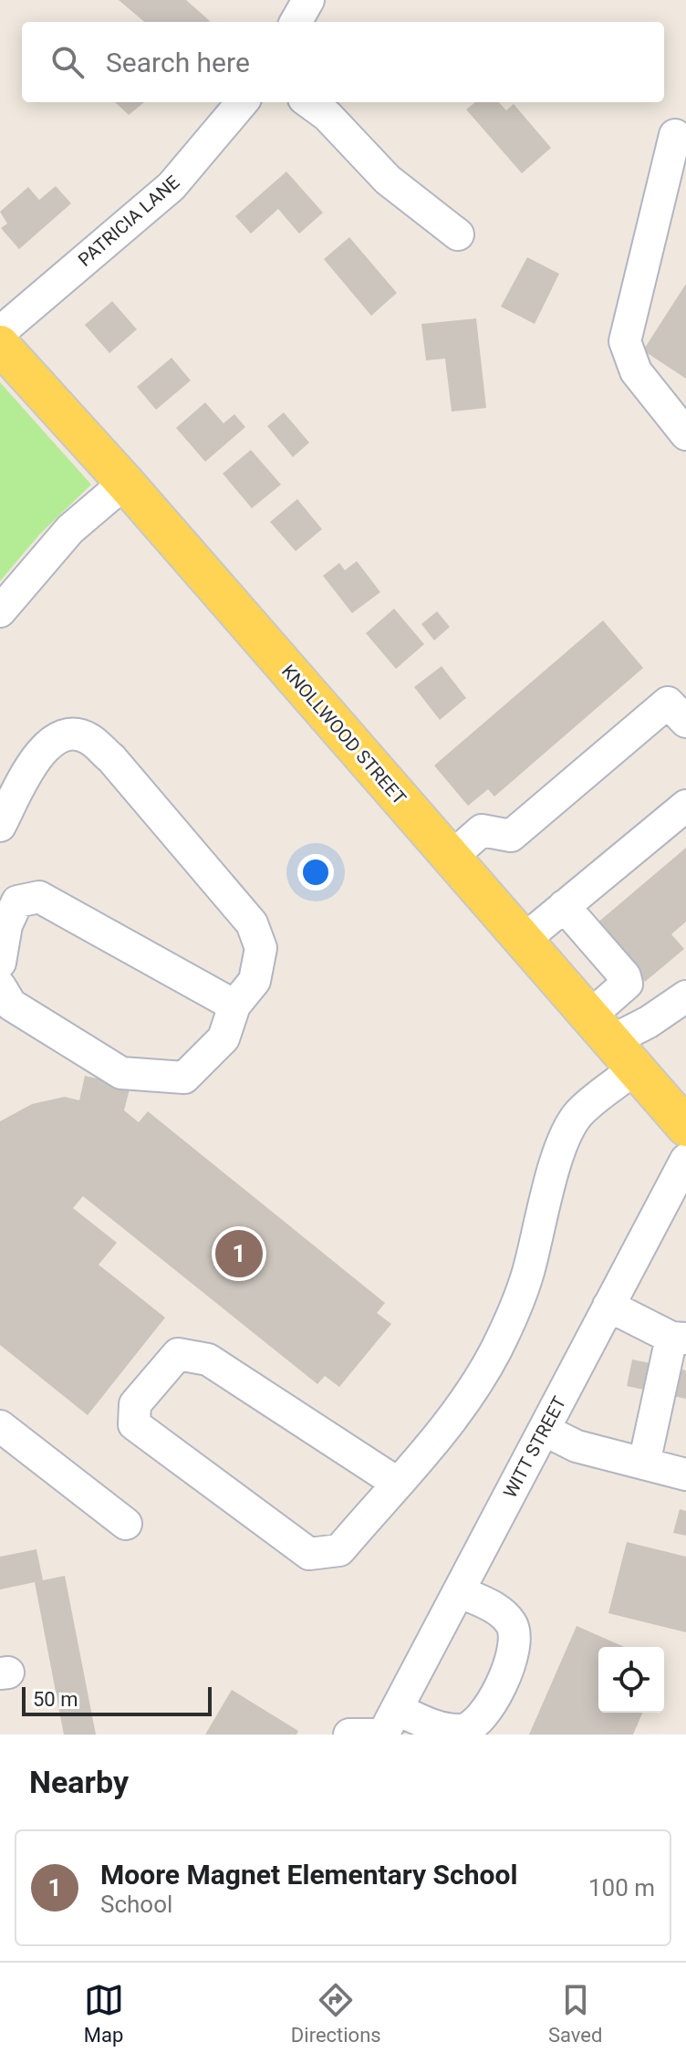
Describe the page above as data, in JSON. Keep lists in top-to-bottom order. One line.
{"streets":{"main road":["KNOLLWOOD STREET"],"street":["PATRICIA LANE","WITT STREET"]},"scale_bar":"50 m","page":{"search":"Search here","pins":"1","scale":"50 m","heading":"Nearby","list":[{"mark":"1","name":"Moore Magnet Elementary School","note":"School","value":"100 m"}],"nav":["Map","Directions","Saved"]}}
